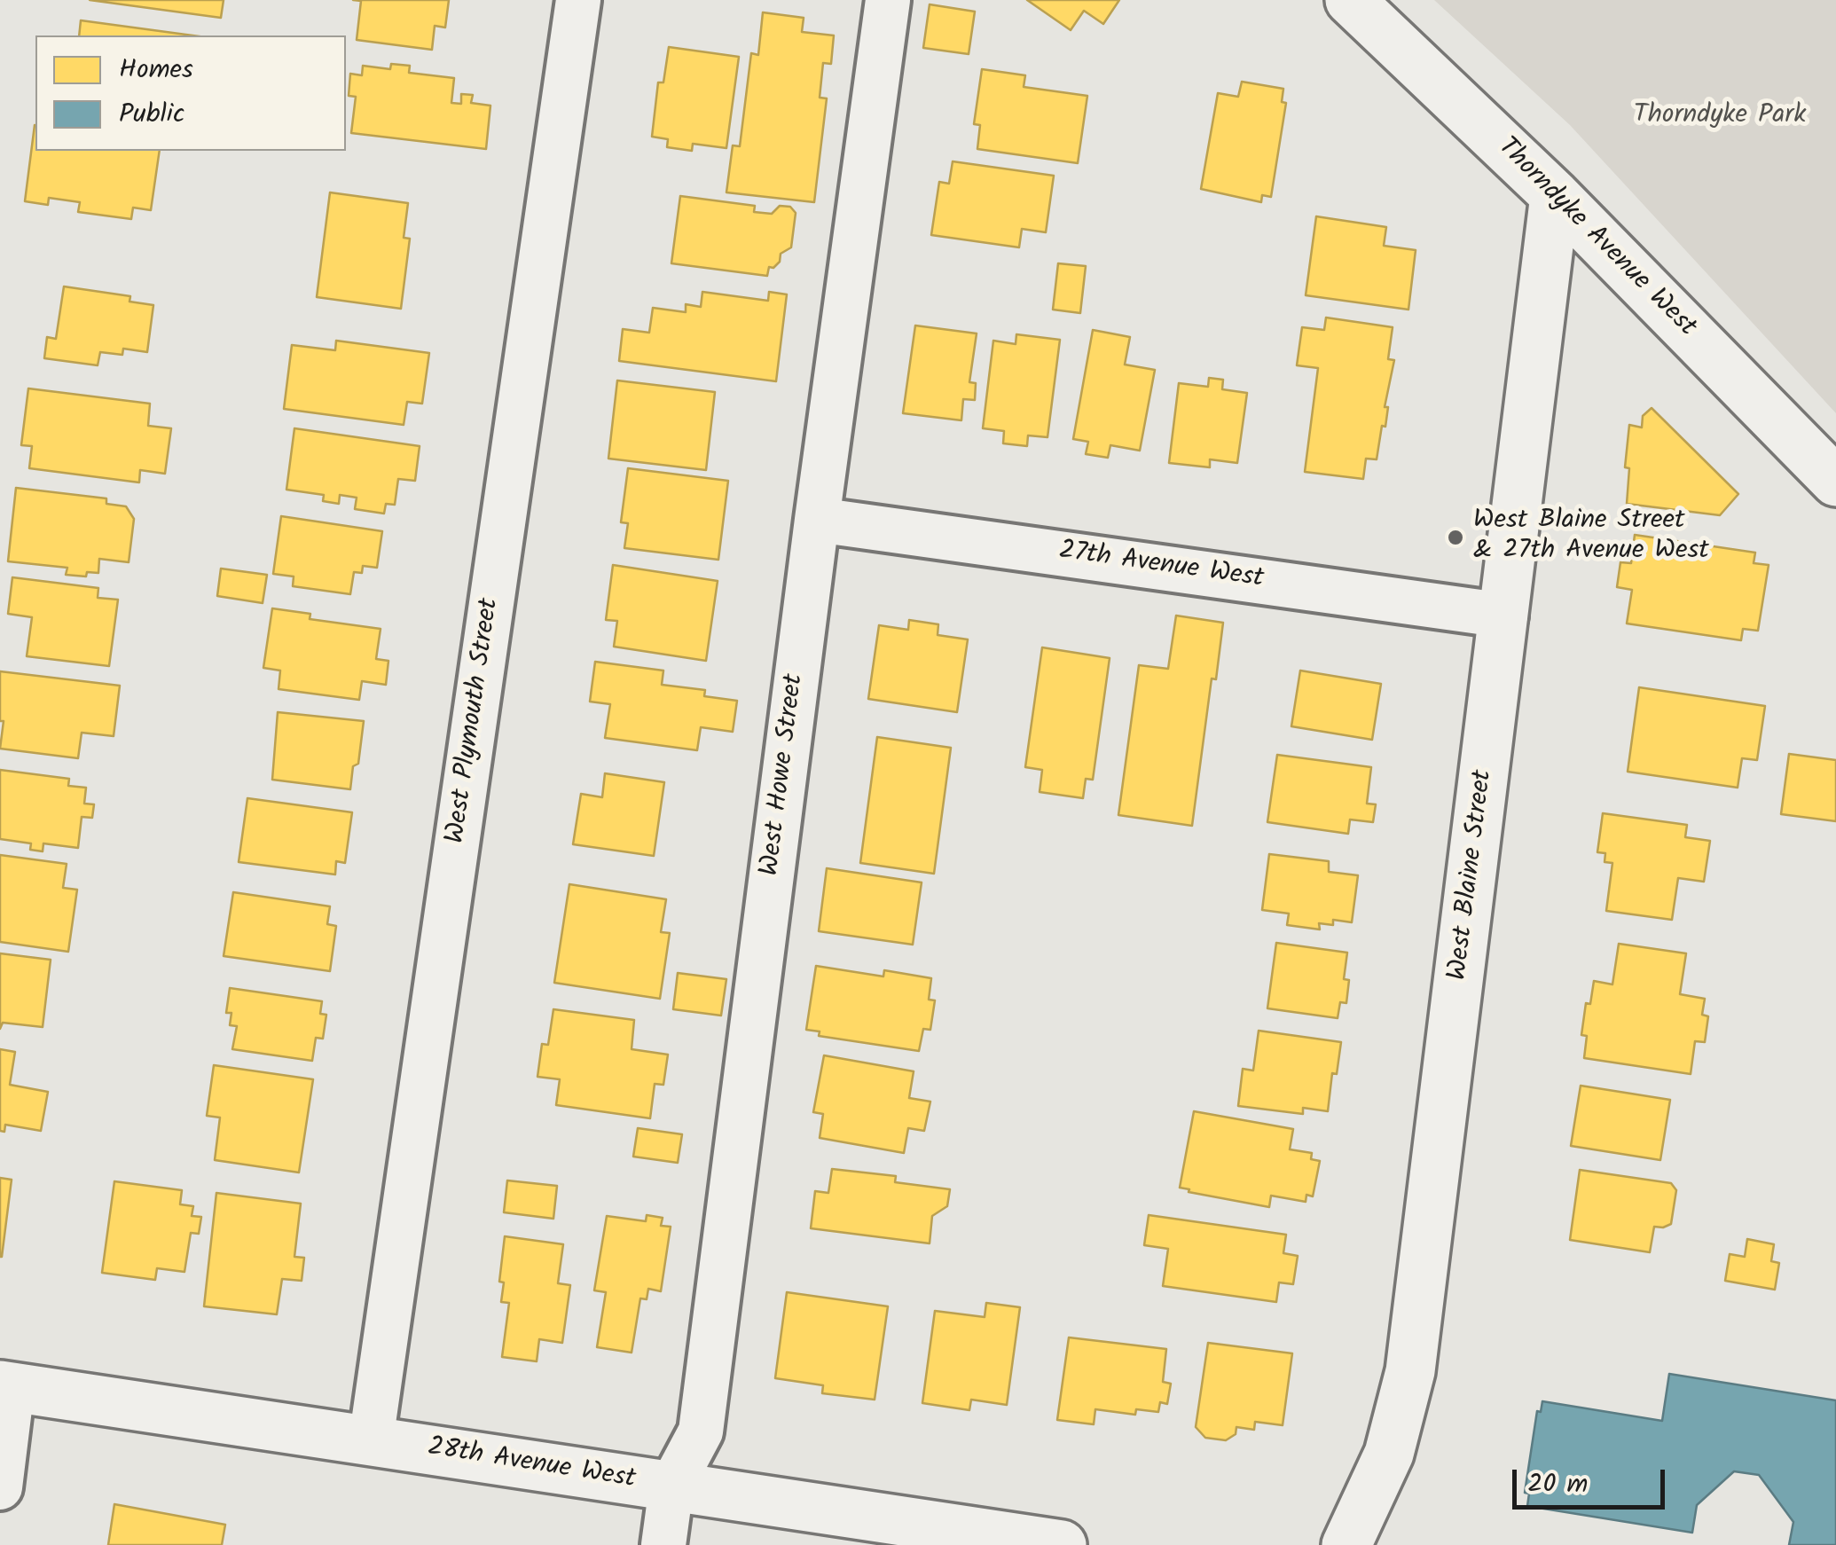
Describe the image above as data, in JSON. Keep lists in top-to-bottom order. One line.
{"streets":{"main road":["Thorndyke Avenue West","West Blaine Street","28th Avenue West"],"street":["27th Avenue West","West Plymouth Street","West Howe Street"]},"crossings":[["Thorndyke Avenue West","West Blaine Street"],["27th Avenue West","West Howe Street"],["27th Avenue West","West Blaine Street"],["West Plymouth Street","28th Avenue West"],["West Howe Street","28th Avenue West"]],"parks":["Thorndyke Park"],"places":["West Blaine Street & 27th Avenue West"],"legend":["Homes","Public"],"scale_bar":"20 m"}
